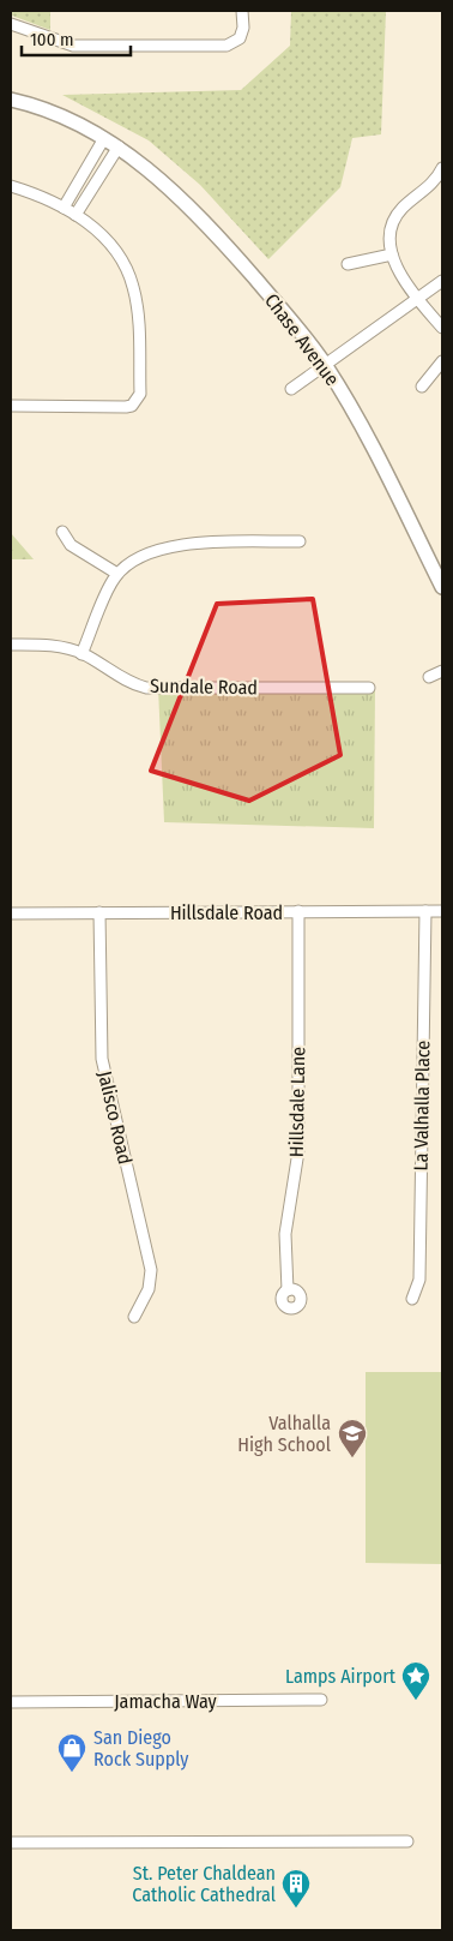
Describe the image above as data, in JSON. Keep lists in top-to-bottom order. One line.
{"streets":{"main road":["Chase Avenue"],"street":["Sundale Road","Hillsdale Road","Hillsdale Lane","La Valhalla Place","Jalisco Road","Jamacha Way"]},"crossings":[["Hillsdale Road","Hillsdale Lane"],["Hillsdale Road","La Valhalla Place"],["Hillsdale Road","Jalisco Road"]],"places":{"school or university":["Valhalla High School"],"place":["Lamps Airport"],"shop":["San Diego Rock Supply"],"building":["St. Peter Chaldean Catholic Cathedral"]},"scale_bar":"100 m"}
